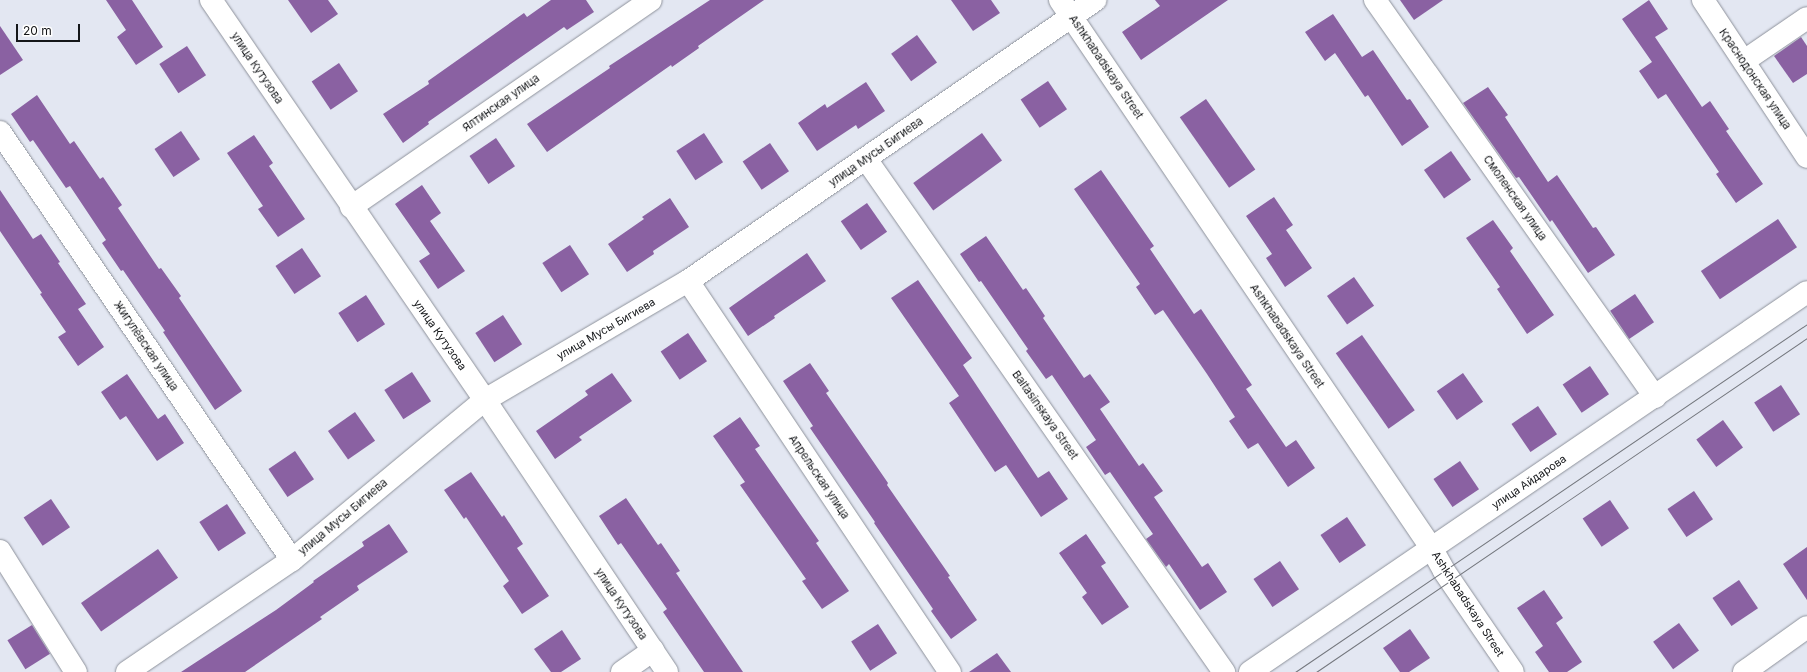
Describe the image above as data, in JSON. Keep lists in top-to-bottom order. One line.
{"streets":{"street":["Ashkhabadskaya Street","улица Кутузова","Краснодонская улица","Ялтинская улица","улица Мусы Бигиева","Смоленская улица","Жигулёвская улица","Baltasinskaya Street","Апрельская улица","улица Айдарова"]},"crossings":[["Ashkhabadskaya Street","улица Мусы Бигиева"],["Ashkhabadskaya Street","улица Айдарова"],["улица Кутузова","Ялтинская улица"],["улица Кутузова","улица Мусы Бигиева"],["улица Мусы Бигиева","Жигулёвская улица"],["улица Мусы Бигиева","Baltasinskaya Street"],["улица Мусы Бигиева","Апрельская улица"],["Смоленская улица","улица Айдарова"]],"scale_bar":"20 m"}
